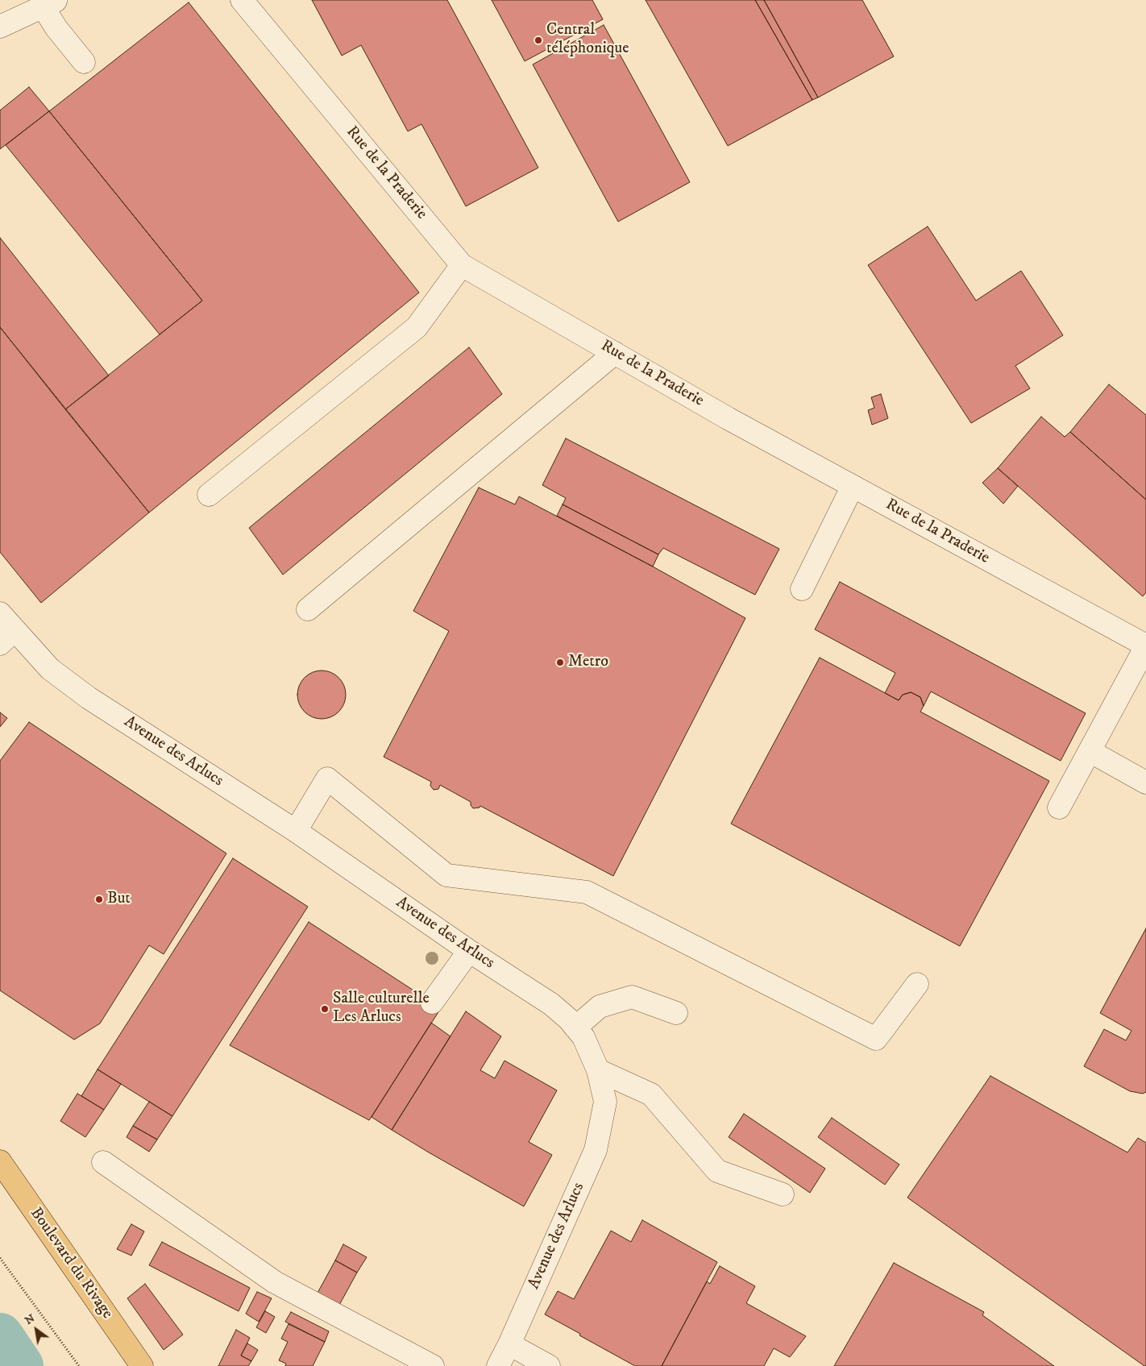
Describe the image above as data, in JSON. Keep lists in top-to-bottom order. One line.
{"streets":{"main road":["Boulevard du Rivage"],"street":["Rue de la Praderie","Avenue des Arlucs"]},"places":["Central téléphonique","Metro","But","Salle culturelle Les Arlucs"],"north":"top left"}
